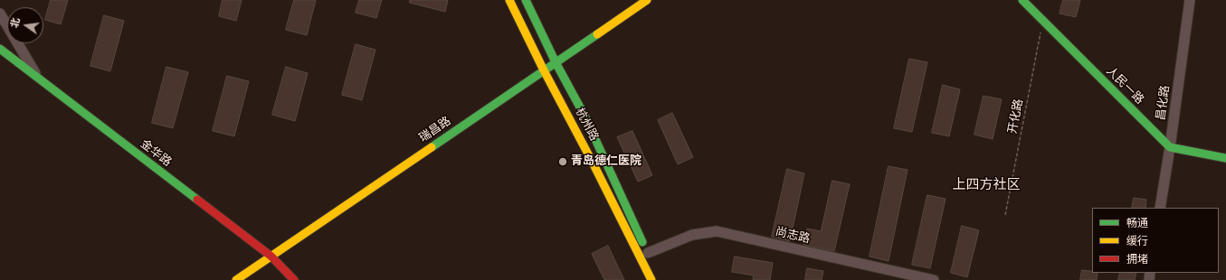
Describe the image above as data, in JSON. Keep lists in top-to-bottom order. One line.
{"streets":{"main road":["人民一路","杭州路","瑞昌路","金华路"],"street":["昌化路","尚志路"],"path":["开化路"]},"crossings":[["人民一路","昌化路"],["人民一路","开化路"],["杭州路","瑞昌路"],["杭州路","尚志路"],["瑞昌路","金华路"]],"districts":["上四方社区"],"places":["青岛德仁医院"],"legend":["畅通","缓行","拥堵"],"north":"left"}
